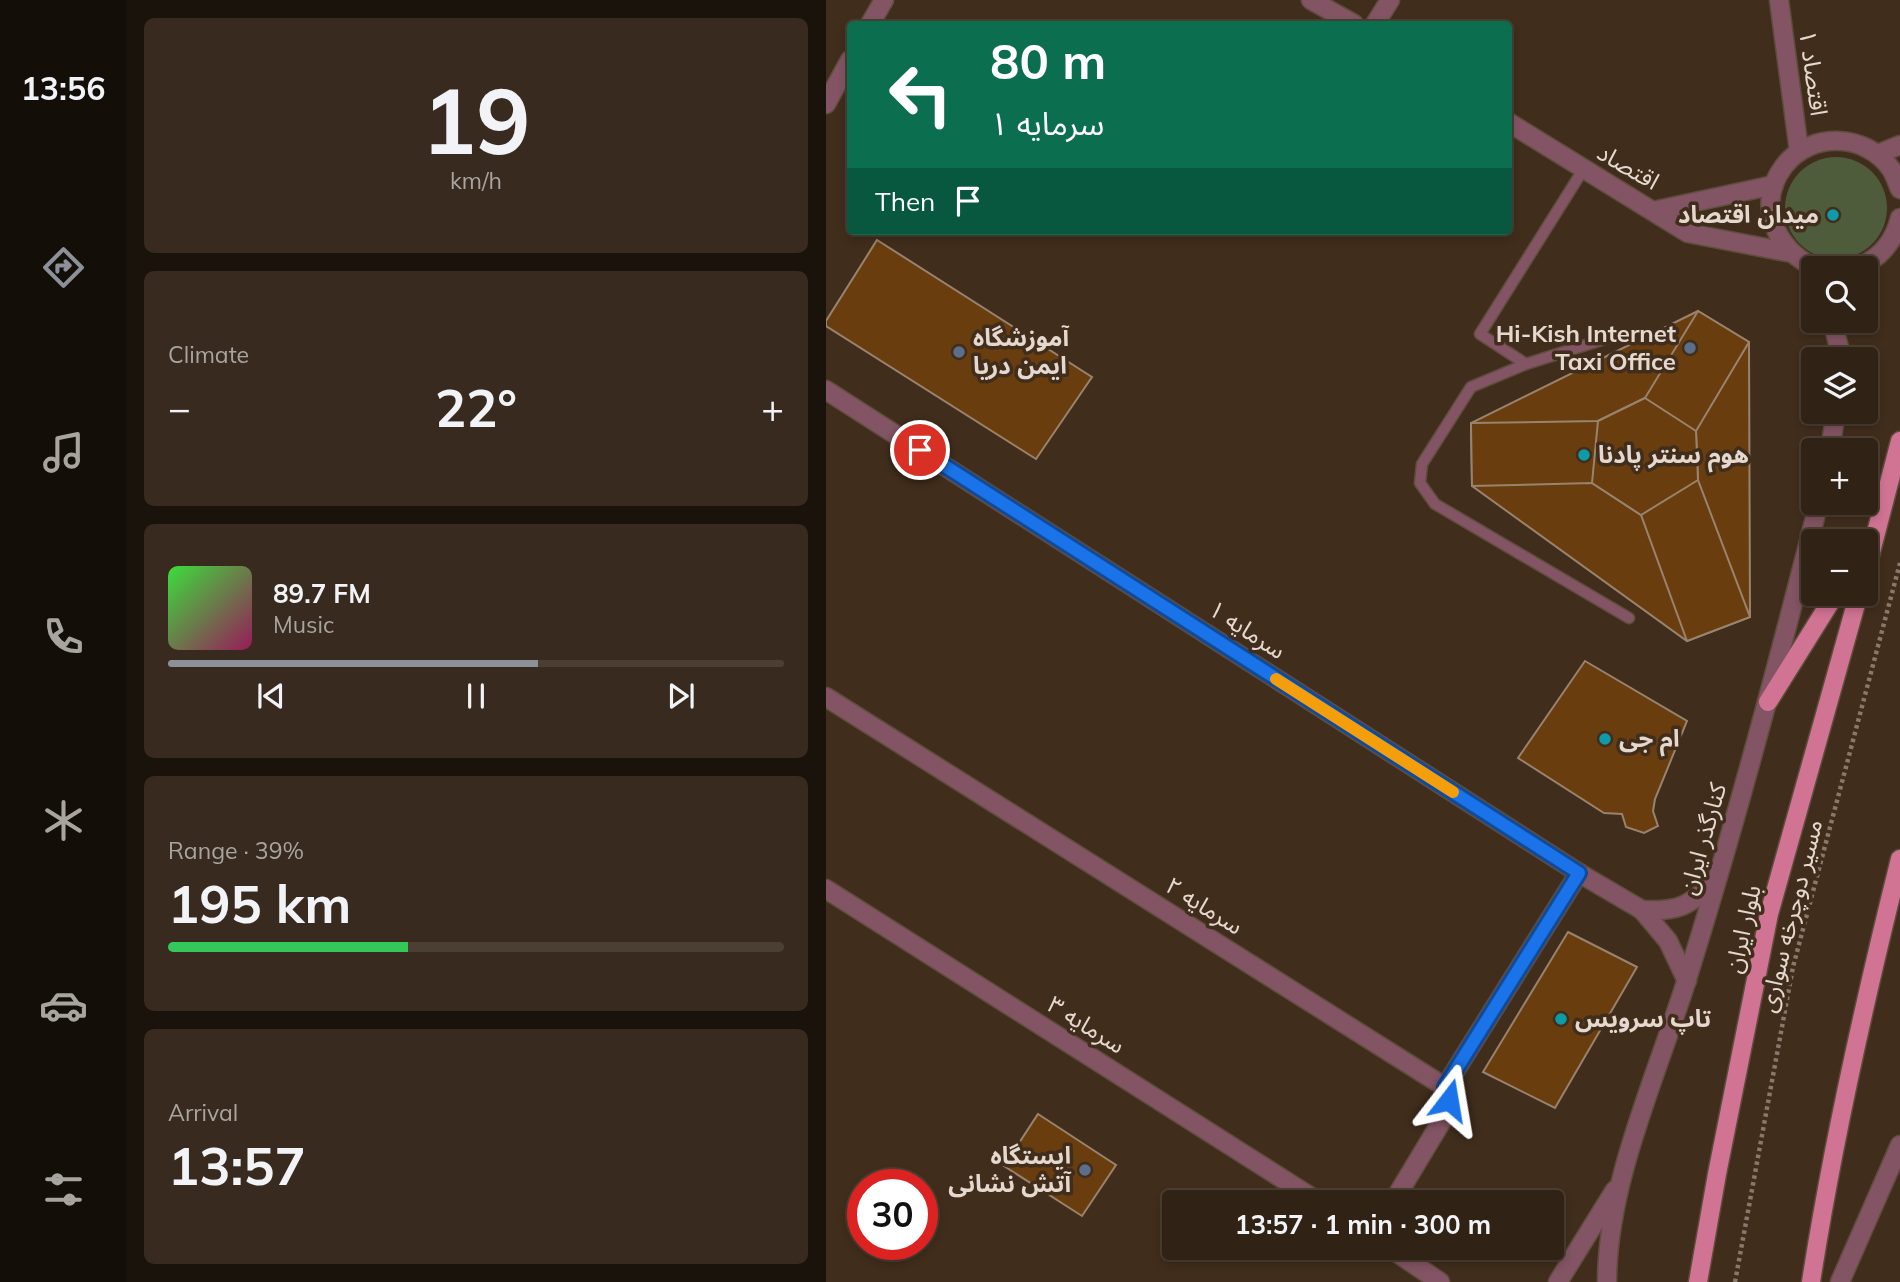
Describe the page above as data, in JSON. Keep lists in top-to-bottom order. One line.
{"streets":{"main road":["بلوار ایران"],"street":["اقتصاد ۱","اقتصاد","سرمایه ۱","کنارگذر ایران","سرمایه ۲","سرمایه ۳"],"path":["مسیر دوچرخه سواری"]},"crossings":[["سرمایه ۱","کنارگذر ایران"]],"places":["میدان اقتصاد","Hi-Kish Internet Taxi Office","آموزشگاه ایمن دریا","هوم سنتر پادنا","ام جی","تاپ سرویس","ایستگاه آتش نشانی"],"page":{"tabs":"13:56","tile":[["19","km/h"],"Climate",["Range · 39%","195 km"],["Arrival","13:57"]],"turn":["80 m","سرمایه ۱"],"then":"Then","map_buttons":["+","−"],"heat":["−","22°","+"],"song":["89.7 FM","Music"],"limit":"30","trip":"13:57 · 1 min · 300 m"}}
